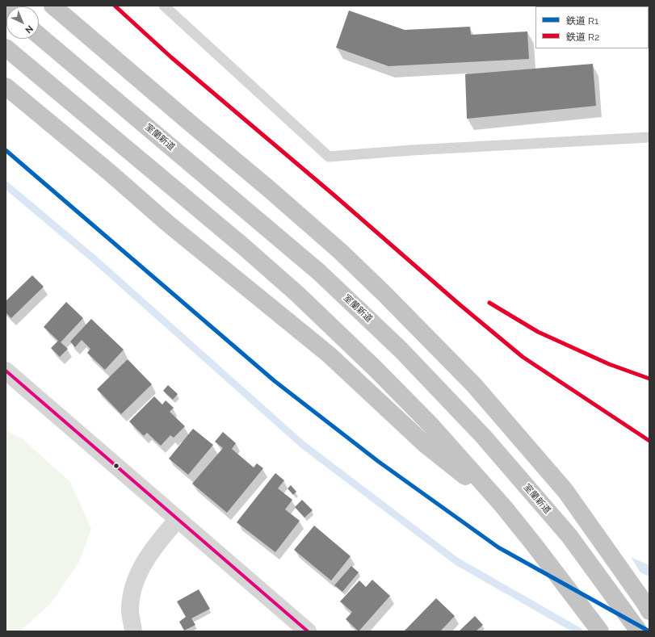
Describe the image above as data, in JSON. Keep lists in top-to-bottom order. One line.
{"streets":{"highway":["室蘭新道"]},"lines":["rail line R2","rail line R1"],"legend":["鉄道 R1","鉄道 R2"],"north":"bottom right"}
